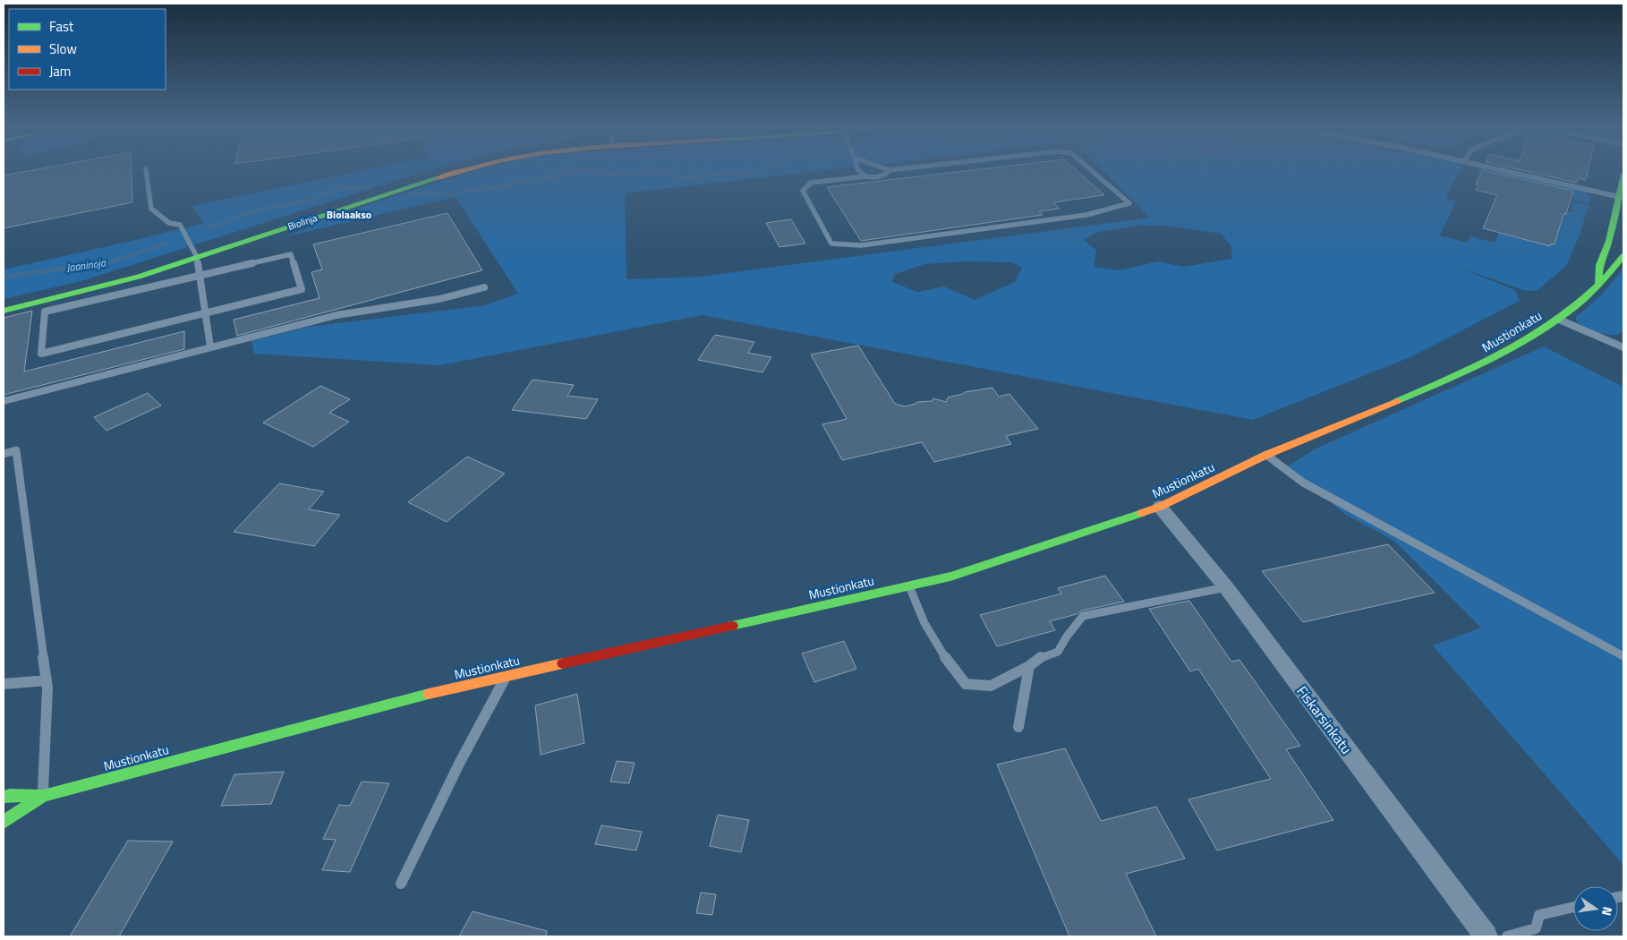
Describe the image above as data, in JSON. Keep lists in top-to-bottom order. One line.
{"streets":{"main road":["Biolinja","Mustionkatu"],"street":["Fiskarsinkatu"]},"crossings":[["Mustionkatu","Fiskarsinkatu"]],"districts":["Biolaakso"],"water":["Jaaninoja"],"legend":["Fast","Slow","Jam"],"north":"right"}
